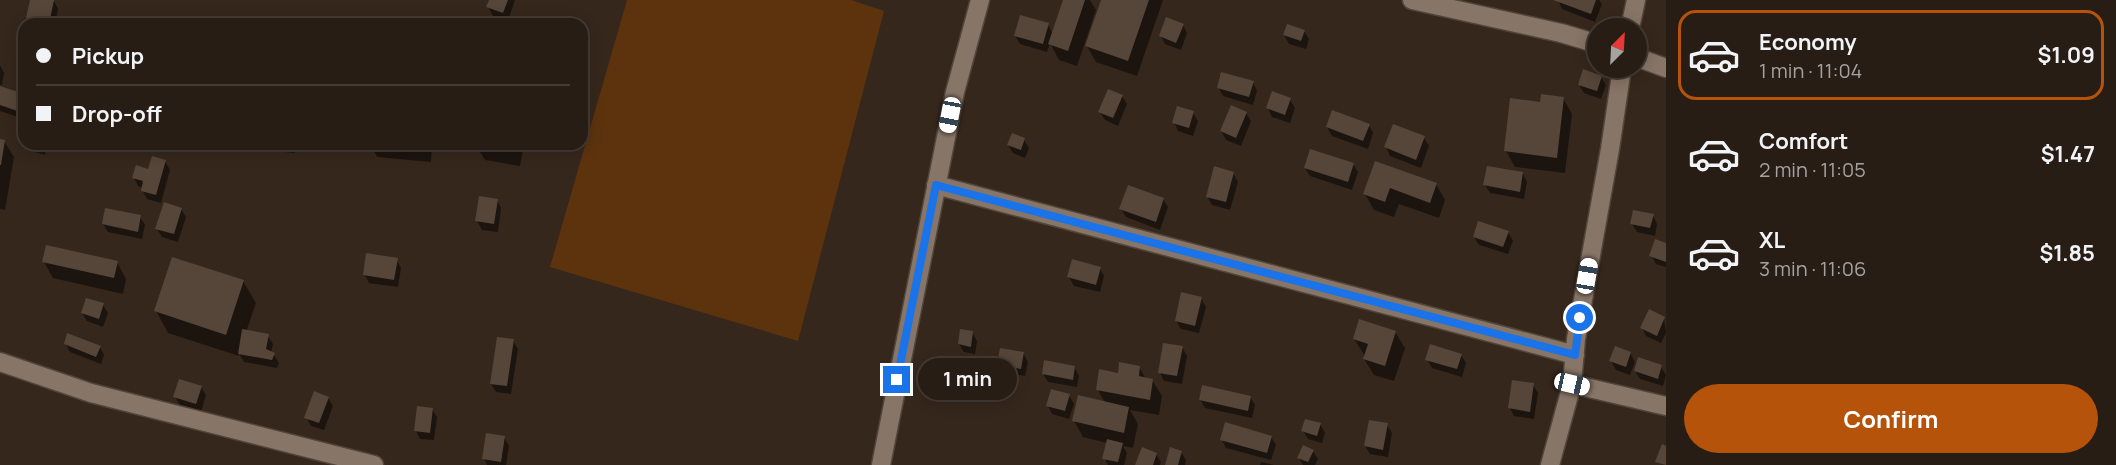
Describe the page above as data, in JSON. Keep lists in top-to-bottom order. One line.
{"north":"top right","page":{"list":[{"name":"Economy","note":"1 min · 11:04","value":"$1.09"},{"name":"Comfort","note":"2 min · 11:05","value":"$1.47"},{"name":"XL","note":"3 min · 11:06","value":"$1.85"}],"banner":["Pickup","Drop-off"],"bubble":"1 min","buttons":"Confirm"}}
